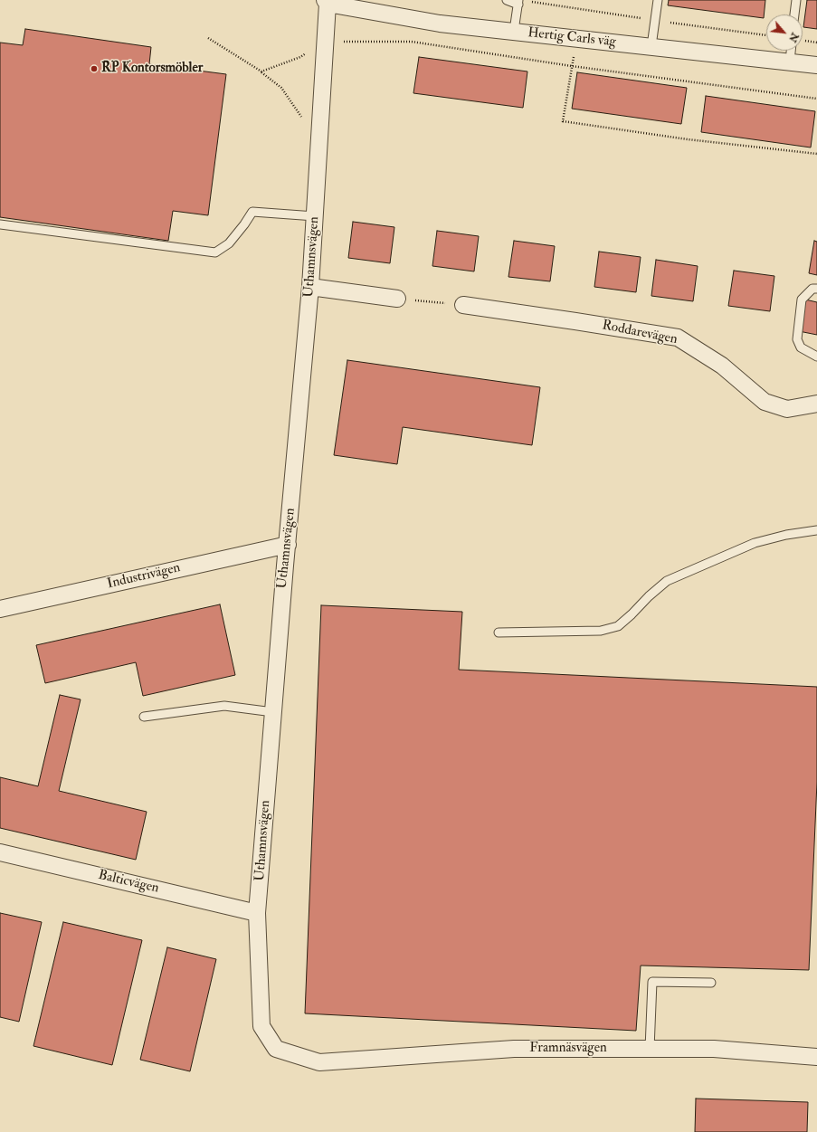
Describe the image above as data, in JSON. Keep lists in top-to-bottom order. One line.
{"streets":{"street":["Hertig Carls väg","Uthamnsvägen","Roddarevägen","Industrivägen","Balticvägen","Framnäsvägen"]},"crossings":[["Hertig Carls väg","Uthamnsvägen"],["Uthamnsvägen","Industrivägen"],["Uthamnsvägen","Balticvägen"],["Uthamnsvägen","Framnäsvägen"]],"places":["RP Kontorsmöbler"],"north":"bottom right"}
